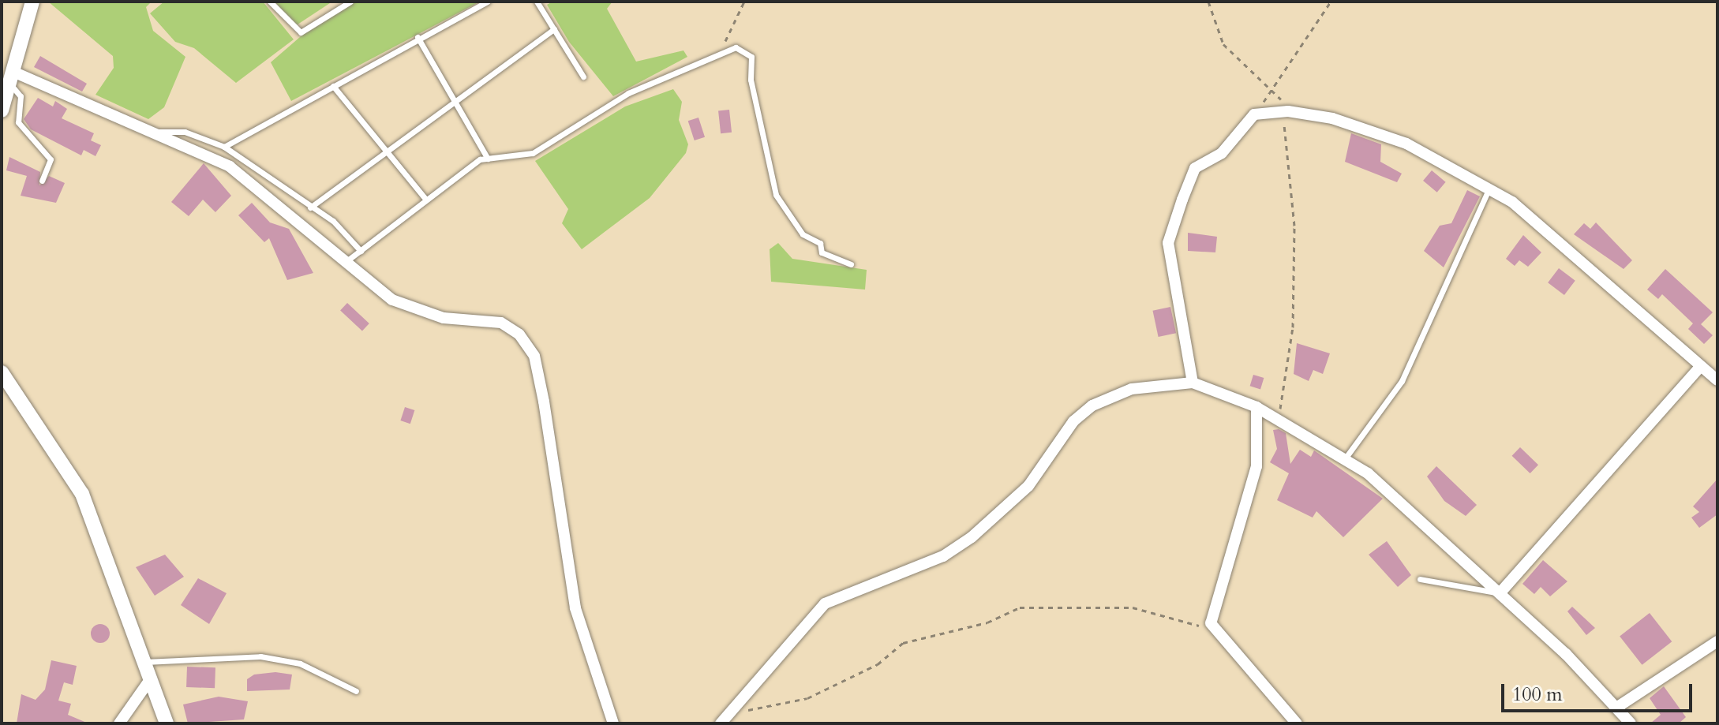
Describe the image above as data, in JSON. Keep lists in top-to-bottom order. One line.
{"scale_bar":"100 m"}
